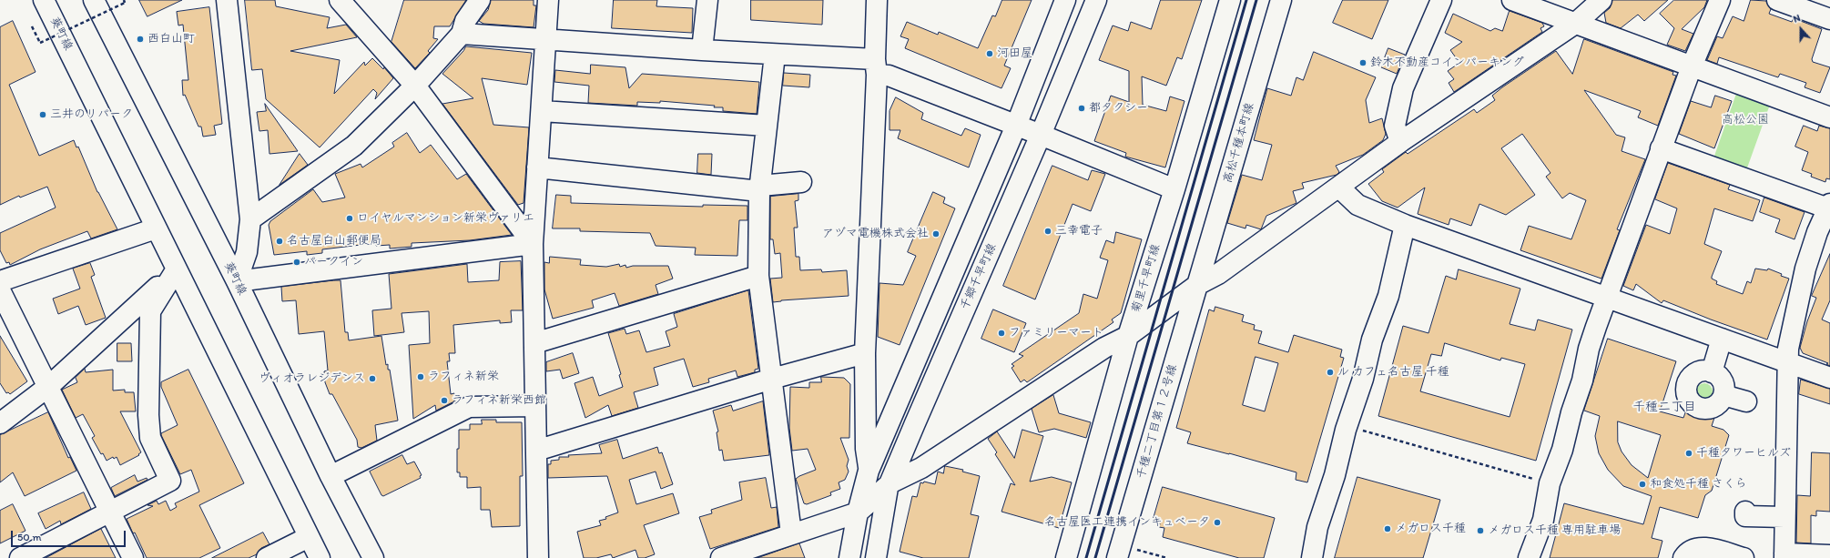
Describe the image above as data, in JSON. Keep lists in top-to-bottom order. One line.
{"streets":{"street":["葵町線","高松千種本町線","千郷千早町線","菊里千早町線","千種二丁目第１２号線"]},"crossings":[["高松千種本町線","千種二丁目第１２号線"]],"districts":["千種二丁目"],"parks":["高松公園"],"places":["西白山町","河田屋","鈴木不動産コインパーキング","都タクシー","三井のリパーク","ロイヤルマンション新栄ヴァリエ","三幸電子","アヅマ電機株式会社","名古屋白山郵便局","パークイン","ファミリーマート","ル カフェ名古屋 千種","ラフィネ新栄","ヴィオラレジデンス","ラフィネ新栄西館","千種タワーヒルズ","和食処千種 さくら","名古屋医工連携インキュベータ","メガロス千種","メガロス千種 専用駐車場"],"scale_bar":"50 m","north":"top"}
